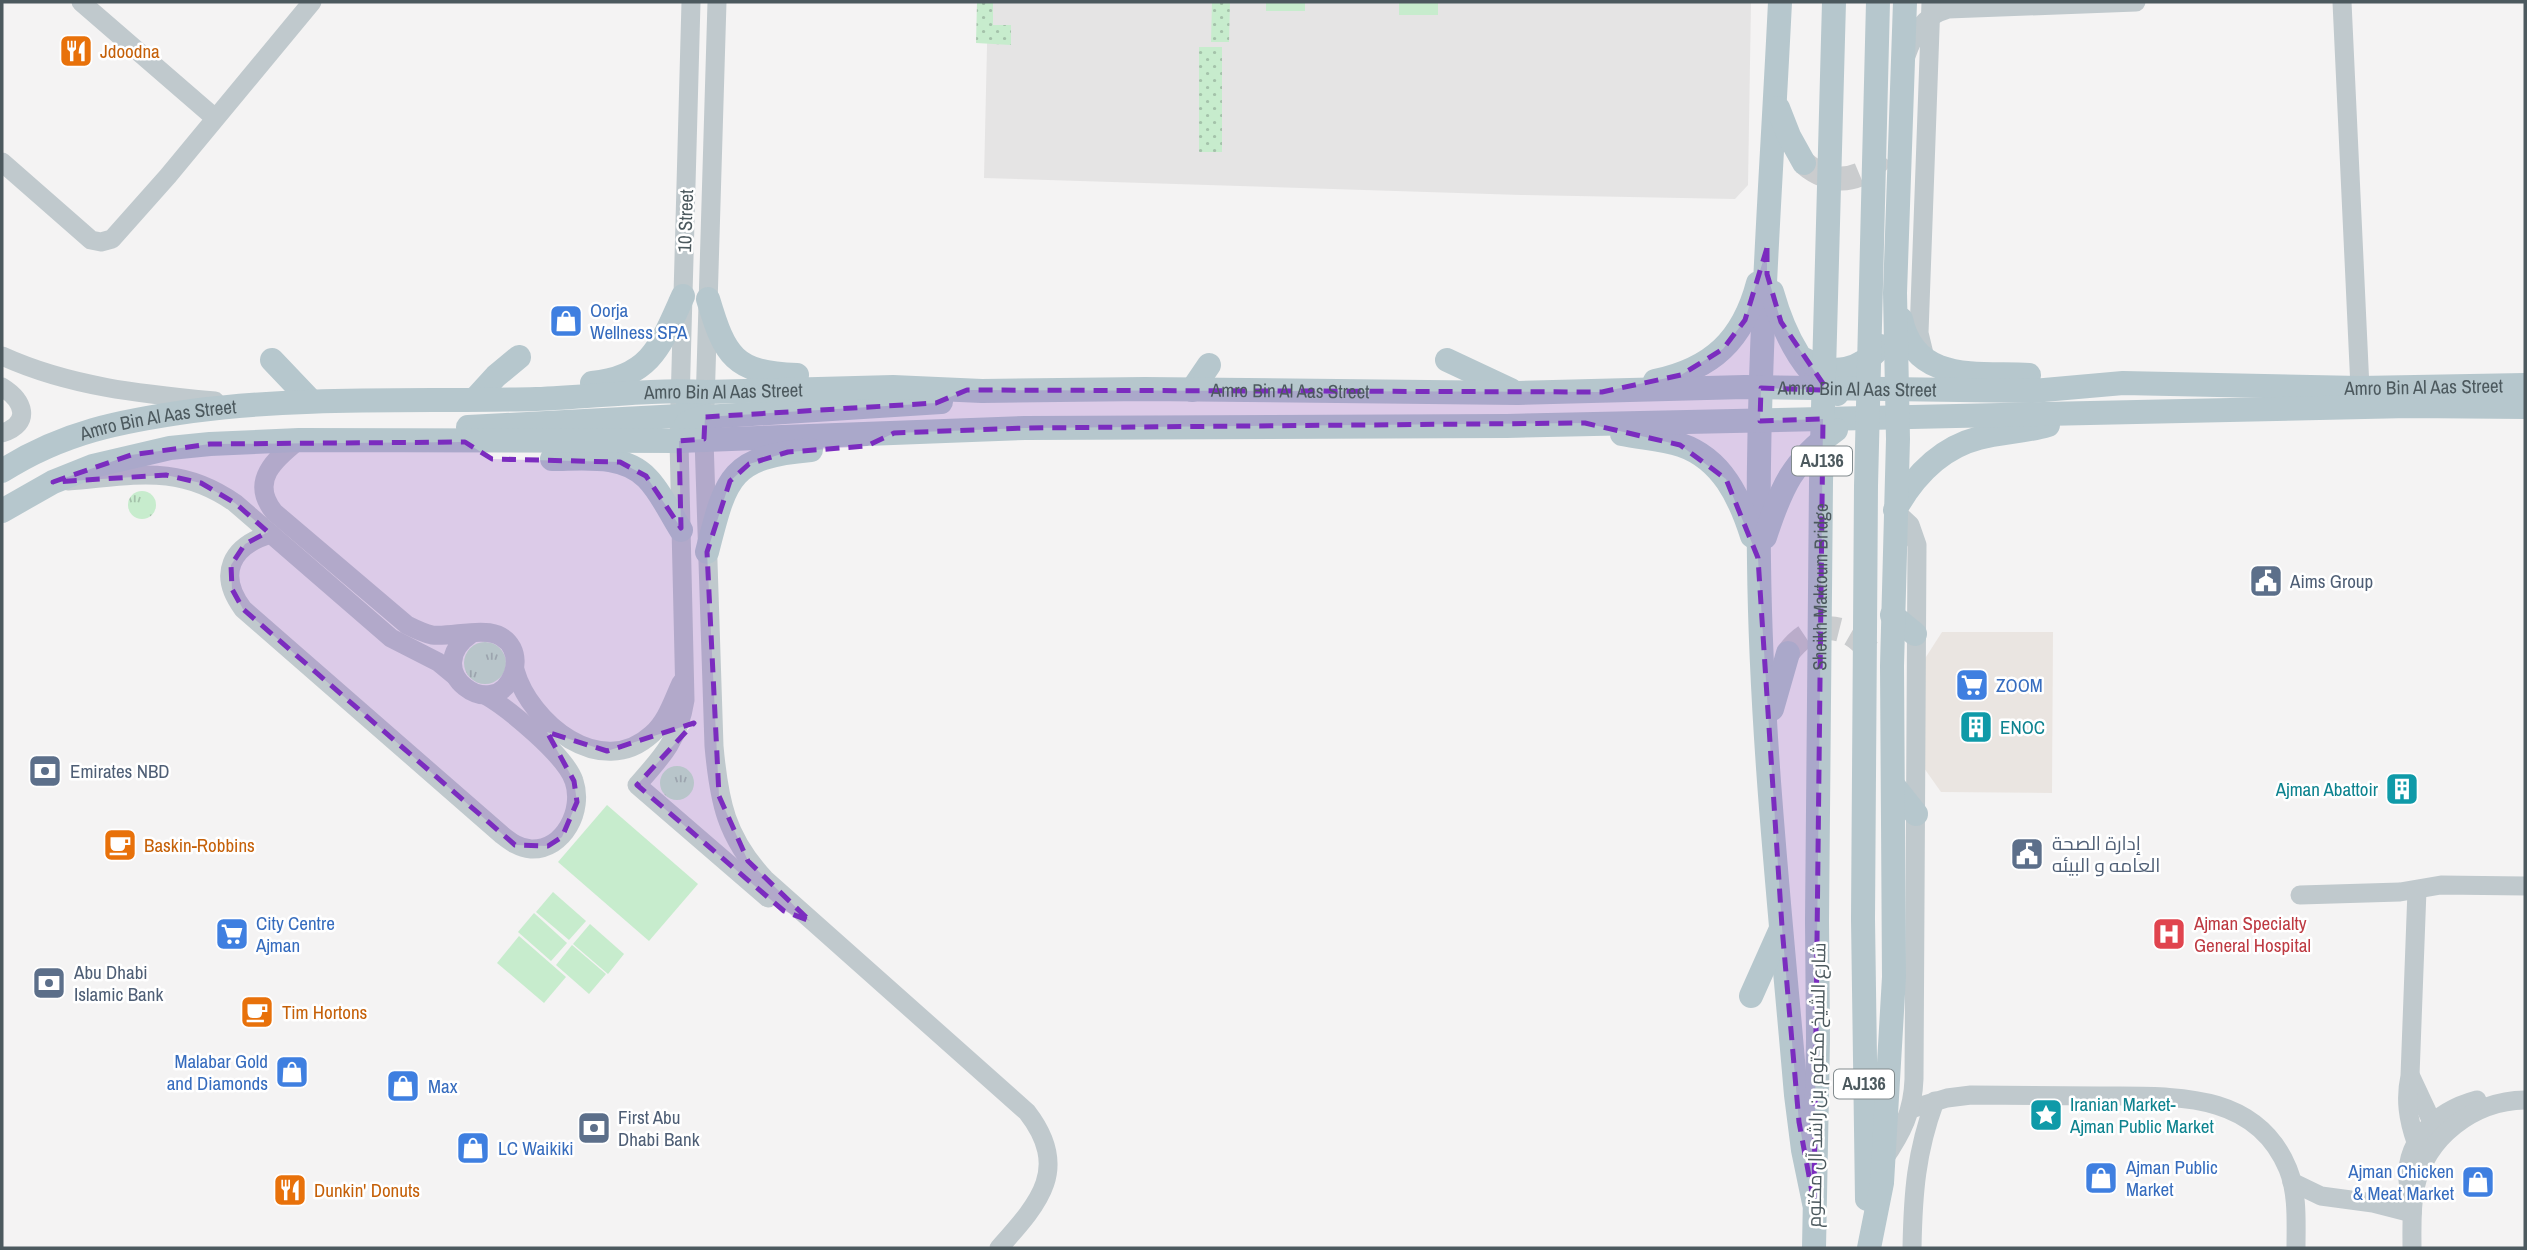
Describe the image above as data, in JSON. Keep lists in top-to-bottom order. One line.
{"streets":{"main road":["Amro Bin Al Aas Street","AJ136","Sheikh Maktoum Bridge","شارع الشيخ مكتوم بن راشد آل مكتوم"],"street":["10 Street"]},"crossings":[["10 Street","Amro Bin Al Aas Street"],["Sheikh Maktoum Bridge","شارع الشيخ مكتوم بن راشد آل مكتوم"]],"places":{"restaurant":["Jdoodna","Dunkin' Donuts"],"shop":["Oorja Wellness SPA","Malabar Gold and Diamonds","Max","LC Waikiki","Ajman Public Market","Ajman Chicken & Meat Market"],"public building":["Aims Group","إدارة الصحة العامه و البيئه"],"supermarket":["ZOOM","City Centre Ajman"],"building":["ENOC","Ajman Abattoir"],"bank":["Emirates NBD","Abu Dhabi Islamic Bank","First Abu Dhabi Bank"],"cafe":["Baskin-Robbins","Tim Hortons"],"hospital":["Ajman Specialty General Hospital"],"place":["Iranian Market- Ajman Public Market"]}}
